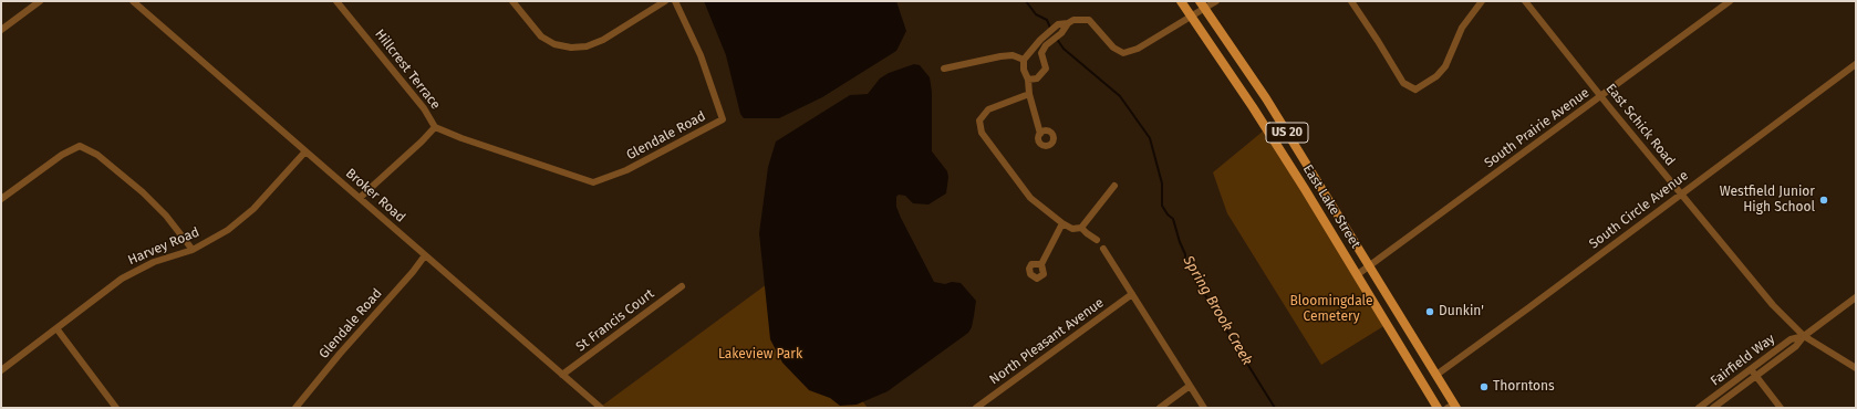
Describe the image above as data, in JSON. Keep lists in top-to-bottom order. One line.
{"streets":{"main road":["US 20","East Lake Street"],"street":["Hillcrest Terrace","East Schick Road","South Prairie Avenue","Glendale Road","Broker Road","South Circle Avenue","Harvey Road","St Francis Court","North Pleasant Avenue","Fairfield Way"]},"crossings":[["Hillcrest Terrace","Glendale Road"],["East Schick Road","South Prairie Avenue"],["East Schick Road","South Circle Avenue"],["East Schick Road","Fairfield Way"],["South Prairie Avenue","East Lake Street"],["Glendale Road","Broker Road"],["Broker Road","Harvey Road"],["Broker Road","St Francis Court"],["East Lake Street","South Circle Avenue"]],"water":["Spring Brook Creek"],"parks":["Bloomingdale Cemetery","Lakeview Park"],"places":["Westfield Junior High School","Dunkin'","Thorntons"]}
